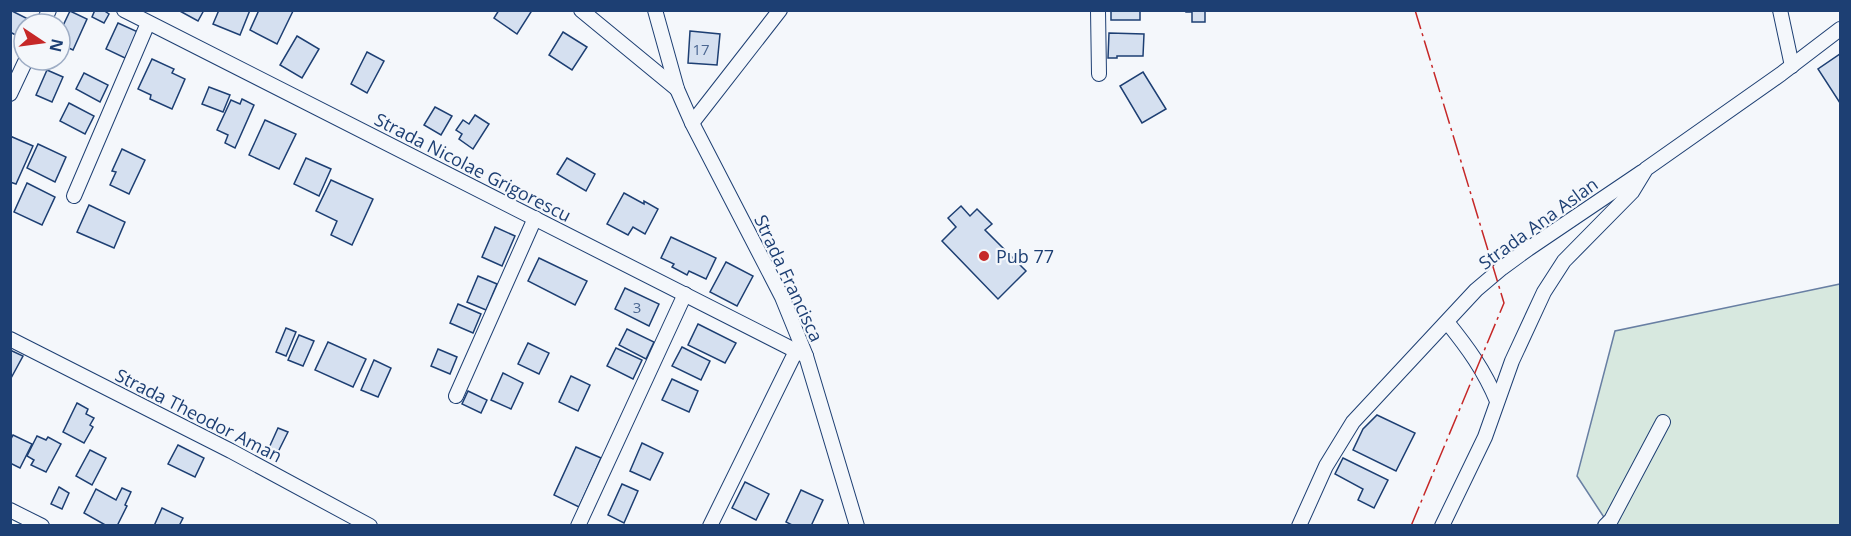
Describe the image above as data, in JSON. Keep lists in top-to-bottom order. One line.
{"streets":{"street":["Strada Nicolae Grigorescu","Strada Ana Aslan","Strada Francisca","Strada Theodor Aman"]},"crossings":[["Strada Nicolae Grigorescu","Strada Francisca"]],"places":["Pub 77"],"house_numbers":["17","3"],"north":"right"}
